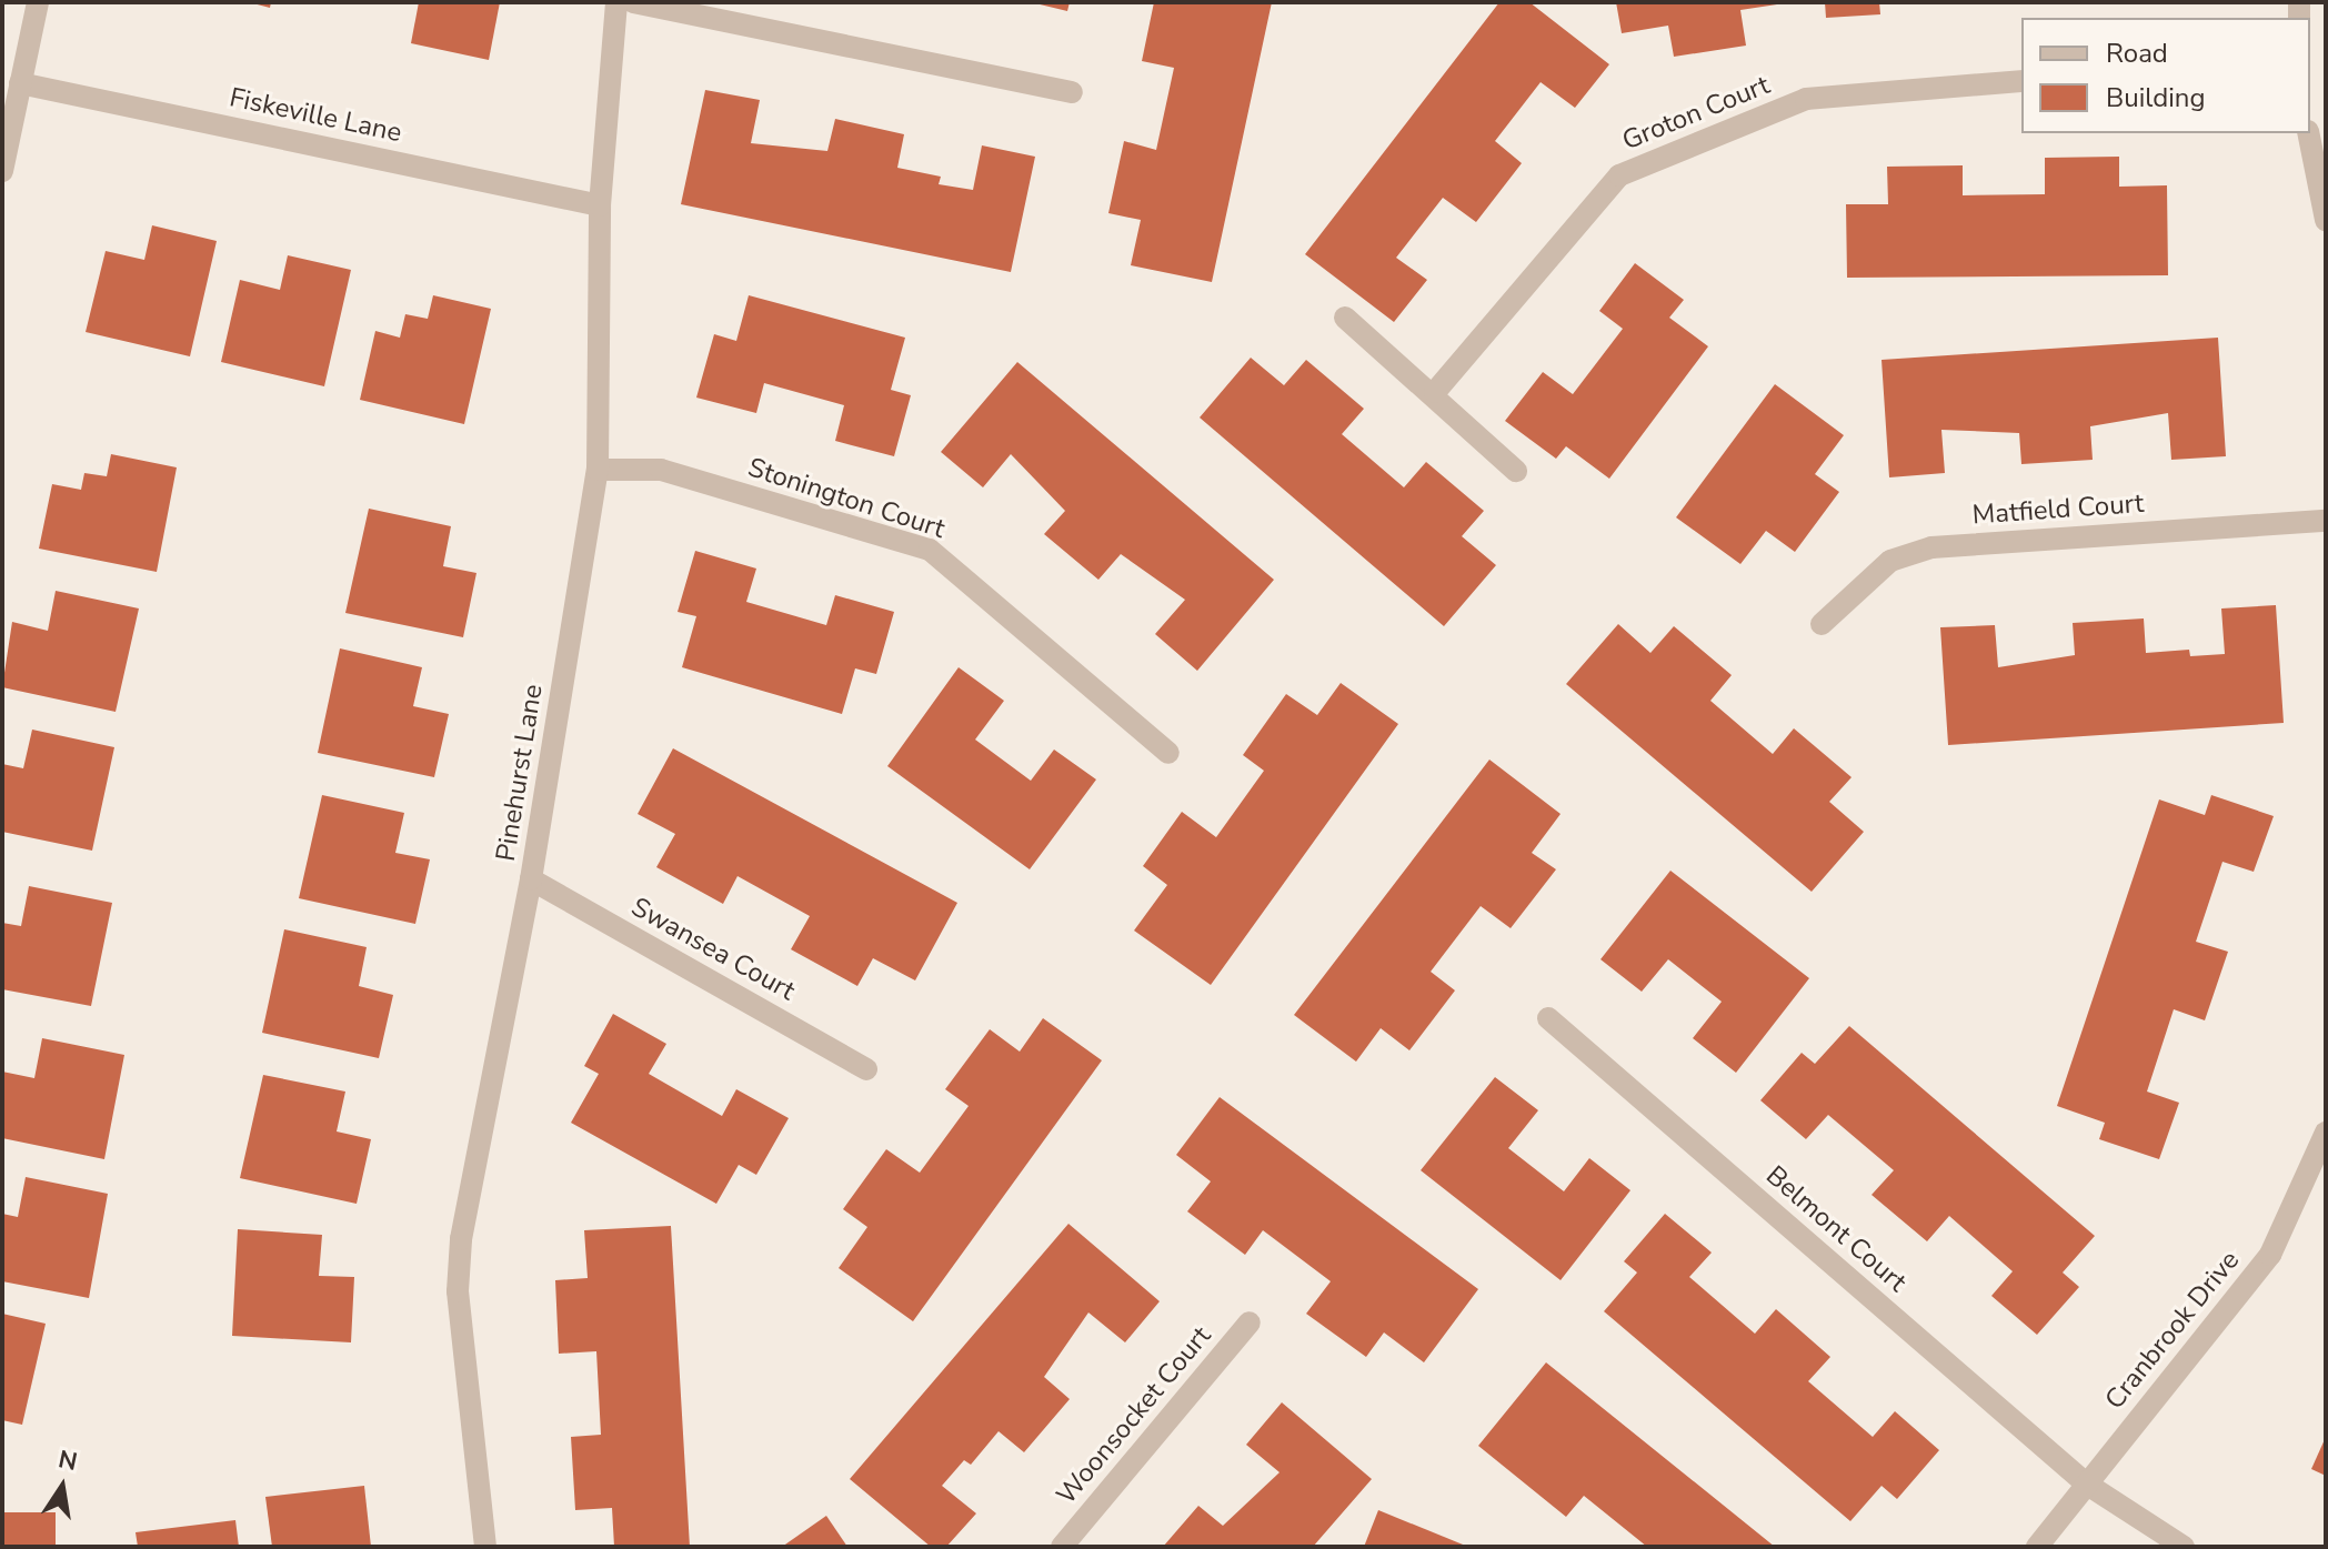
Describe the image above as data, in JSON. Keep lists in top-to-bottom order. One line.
{"streets":{"street":["Groton Court","Fiskeville Lane","Stonington Court","Matfield Court","Pinehurst Lane","Swansea Court","Belmont Court","Cranbrook Drive","Woonsocket Court"]},"crossings":[["Fiskeville Lane","Pinehurst Lane"],["Stonington Court","Pinehurst Lane"],["Pinehurst Lane","Swansea Court"],["Belmont Court","Cranbrook Drive"]],"legend":["Road","Building"],"north":"top"}
